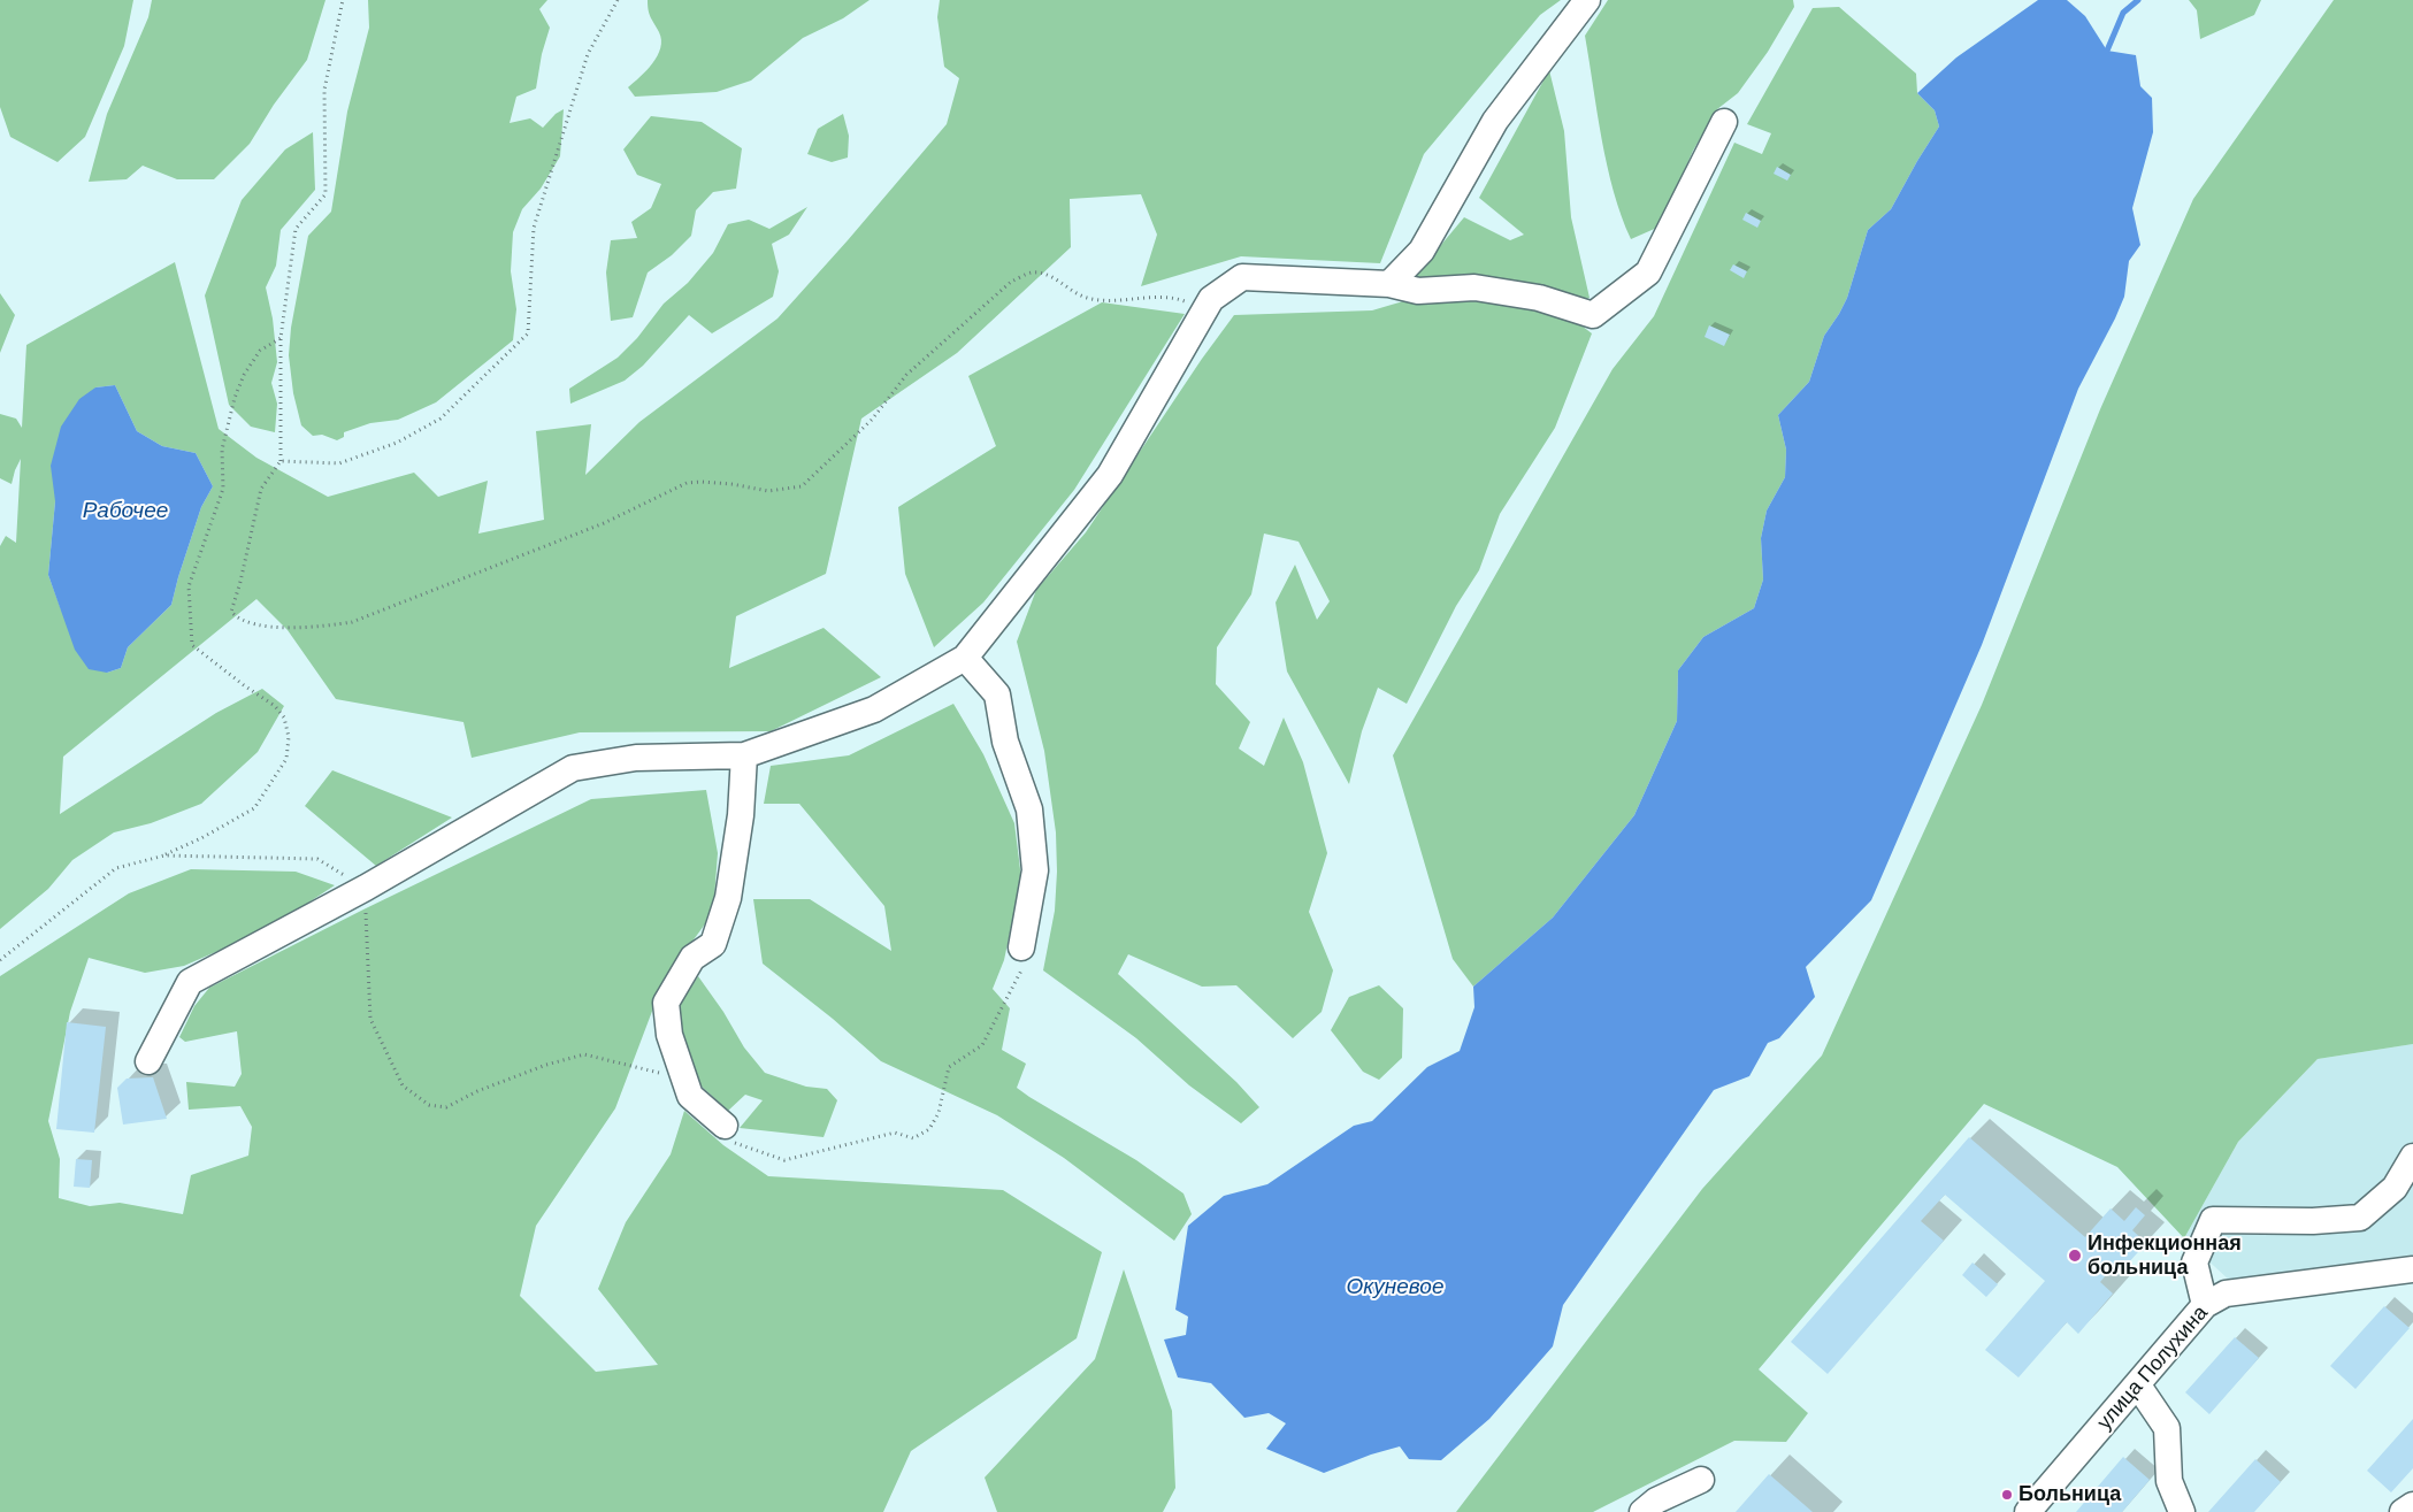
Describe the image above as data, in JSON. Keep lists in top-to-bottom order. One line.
{"streets":{"street":["улица Полухина"]},"water":["Рабочее","Окуневое"],"places":["Инфекционная больница","Больница"]}
